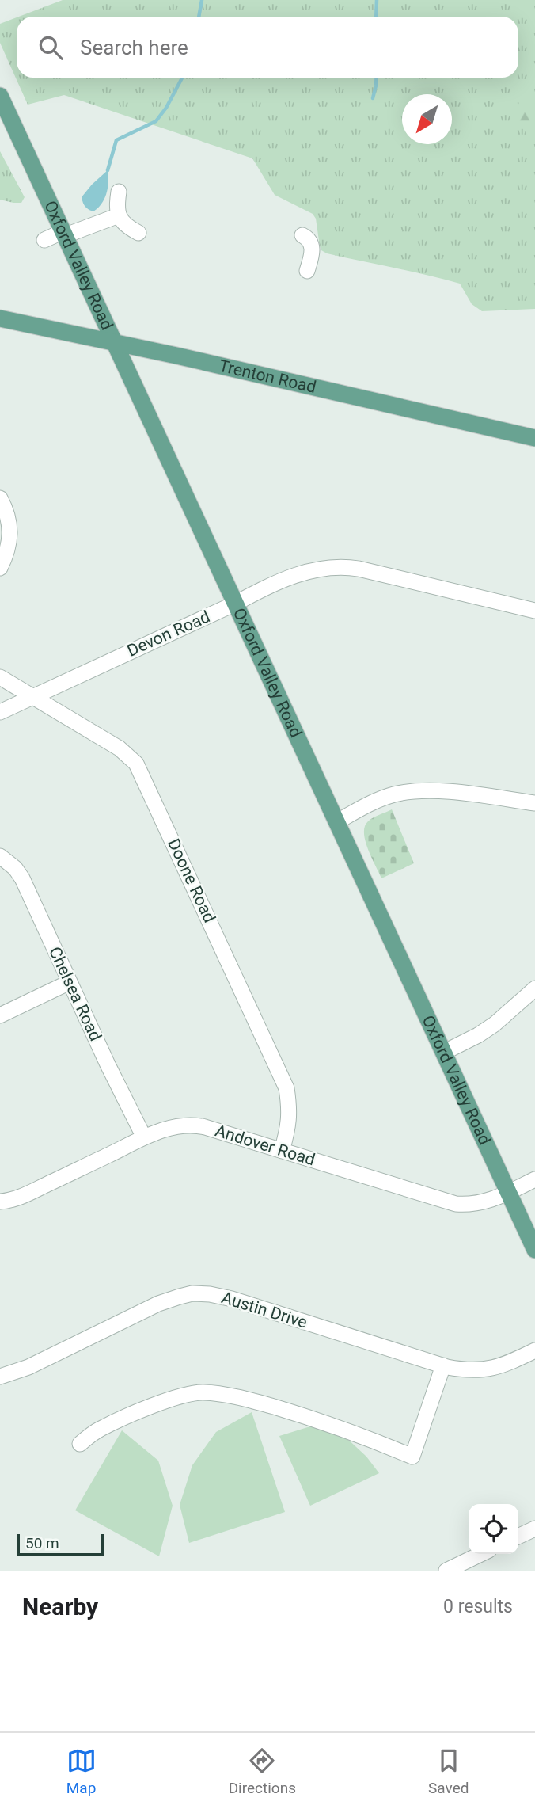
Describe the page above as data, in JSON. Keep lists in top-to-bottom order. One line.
{"streets":{"main road":["Oxford Valley Road","Trenton Road"],"street":["Devon Road","Doone Road","Chelsea Road","Andover Road","Austin Drive"]},"crossings":[["Oxford Valley Road","Trenton Road"],["Oxford Valley Road","Devon Road"],["Oxford Valley Road","Andover Road"],["Devon Road","Doone Road"],["Doone Road","Andover Road"],["Chelsea Road","Andover Road"]],"scale_bar":"50 m","north":"bottom left","page":{"search":"Search here","scale":"50 m","heading":["Nearby","0 results"],"nav":["Map","Directions","Saved"]}}
